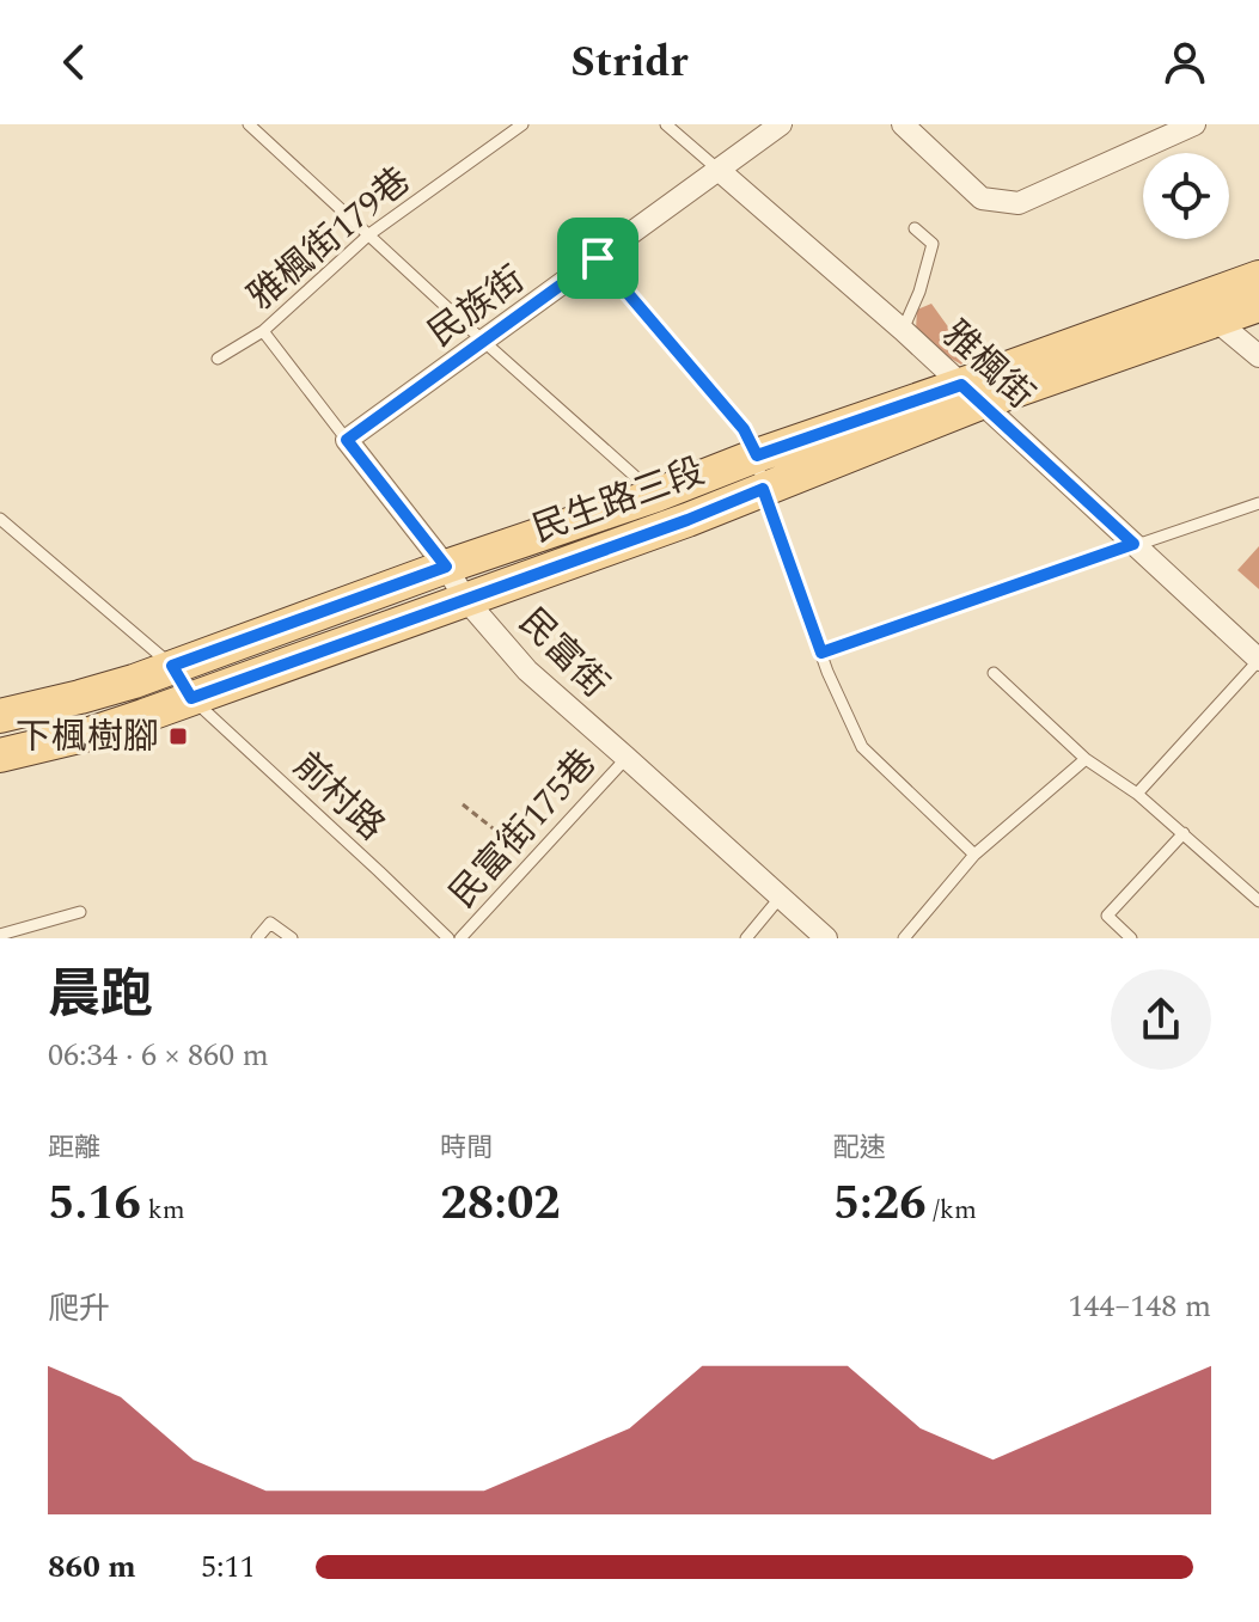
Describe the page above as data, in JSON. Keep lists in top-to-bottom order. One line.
{"streets":{"main road":["民生路三段"],"street":["民族街","雅楓街","民富街"],"lane":["雅楓街179巷","前村路","民富街175巷"]},"crossings":[["雅楓街179巷","民富街"],["民族街","雅楓街"],["民族街","民富街"],["雅楓街","民生路三段"],["民生路三段","民富街"],["民生路三段","前村路"],["民富街","民富街175巷"]],"places":{"transit":["下楓樹腳"]},"page":{"header":"Stridr","heading":["晨跑","06:34 · 6 × 860 m"],"stats":[["距離","5.16 km"],["時間","28:02"],["配速","5:26 /km"]],"chart":["爬升","144–148 m"],"list":[{"name":"860 m","note":"5:11"}]}}
